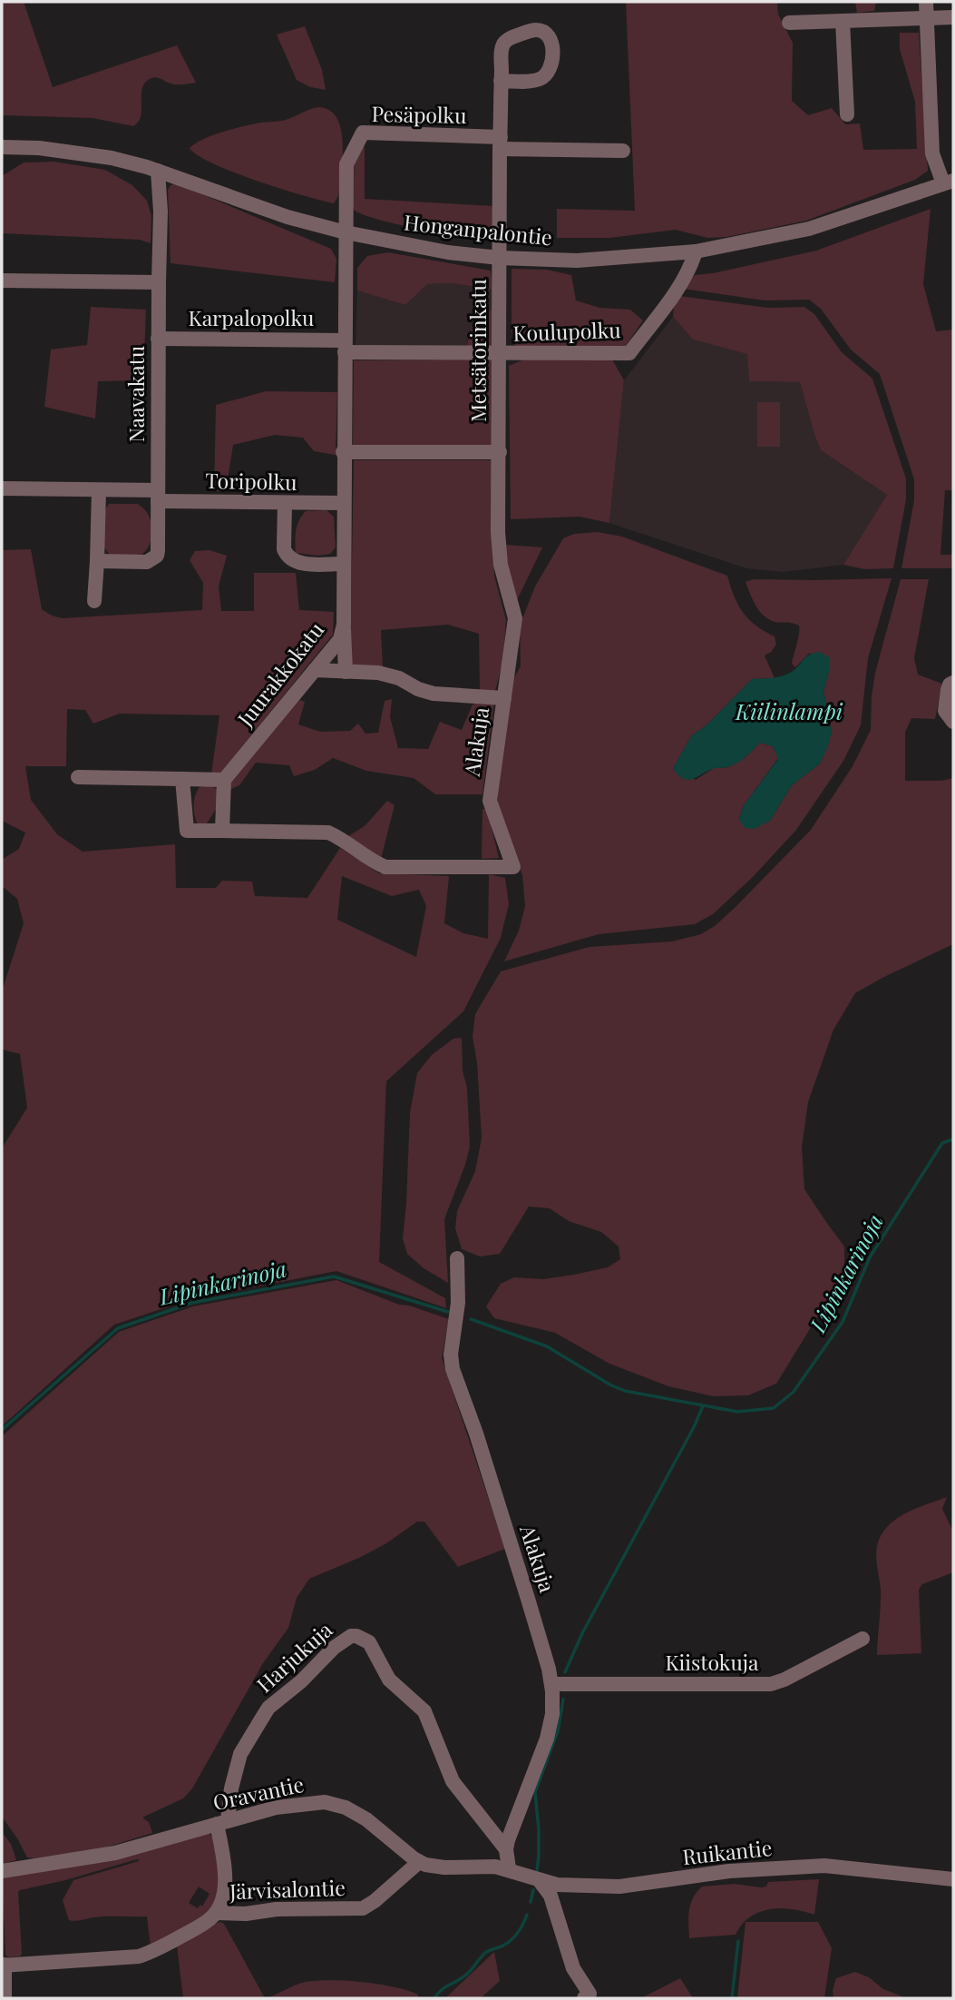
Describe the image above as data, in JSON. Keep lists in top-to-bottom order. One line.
{"streets":{"street":["Pesäpolku","Honganpalontie","Karpalopolku","Koulupolku","Metsätorinkatu","Naavakatu","Toripolku","Juurakkokatu","Alakuja","Harjukuja","Kiistokuja","Oravantie","Ruikantie","Järvisalontie"]},"crossings":[["Pesäpolku","Honganpalontie"],["Pesäpolku","Metsätorinkatu"],["Pesäpolku","Juurakkokatu"],["Honganpalontie","Koulupolku"],["Honganpalontie","Metsätorinkatu"],["Honganpalontie","Naavakatu"],["Honganpalontie","Juurakkokatu"],["Karpalopolku","Koulupolku"],["Karpalopolku","Metsätorinkatu"],["Karpalopolku","Naavakatu"],["Karpalopolku","Juurakkokatu"],["Koulupolku","Metsätorinkatu"],["Metsätorinkatu","Alakuja"],["Naavakatu","Toripolku"],["Toripolku","Juurakkokatu"],["Alakuja","Harjukuja"],["Alakuja","Kiistokuja"],["Alakuja","Ruikantie"],["Harjukuja","Oravantie"],["Harjukuja","Järvisalontie"],["Oravantie","Järvisalontie"]],"water":["Kiilinlampi","Lipinkarinoja"]}
